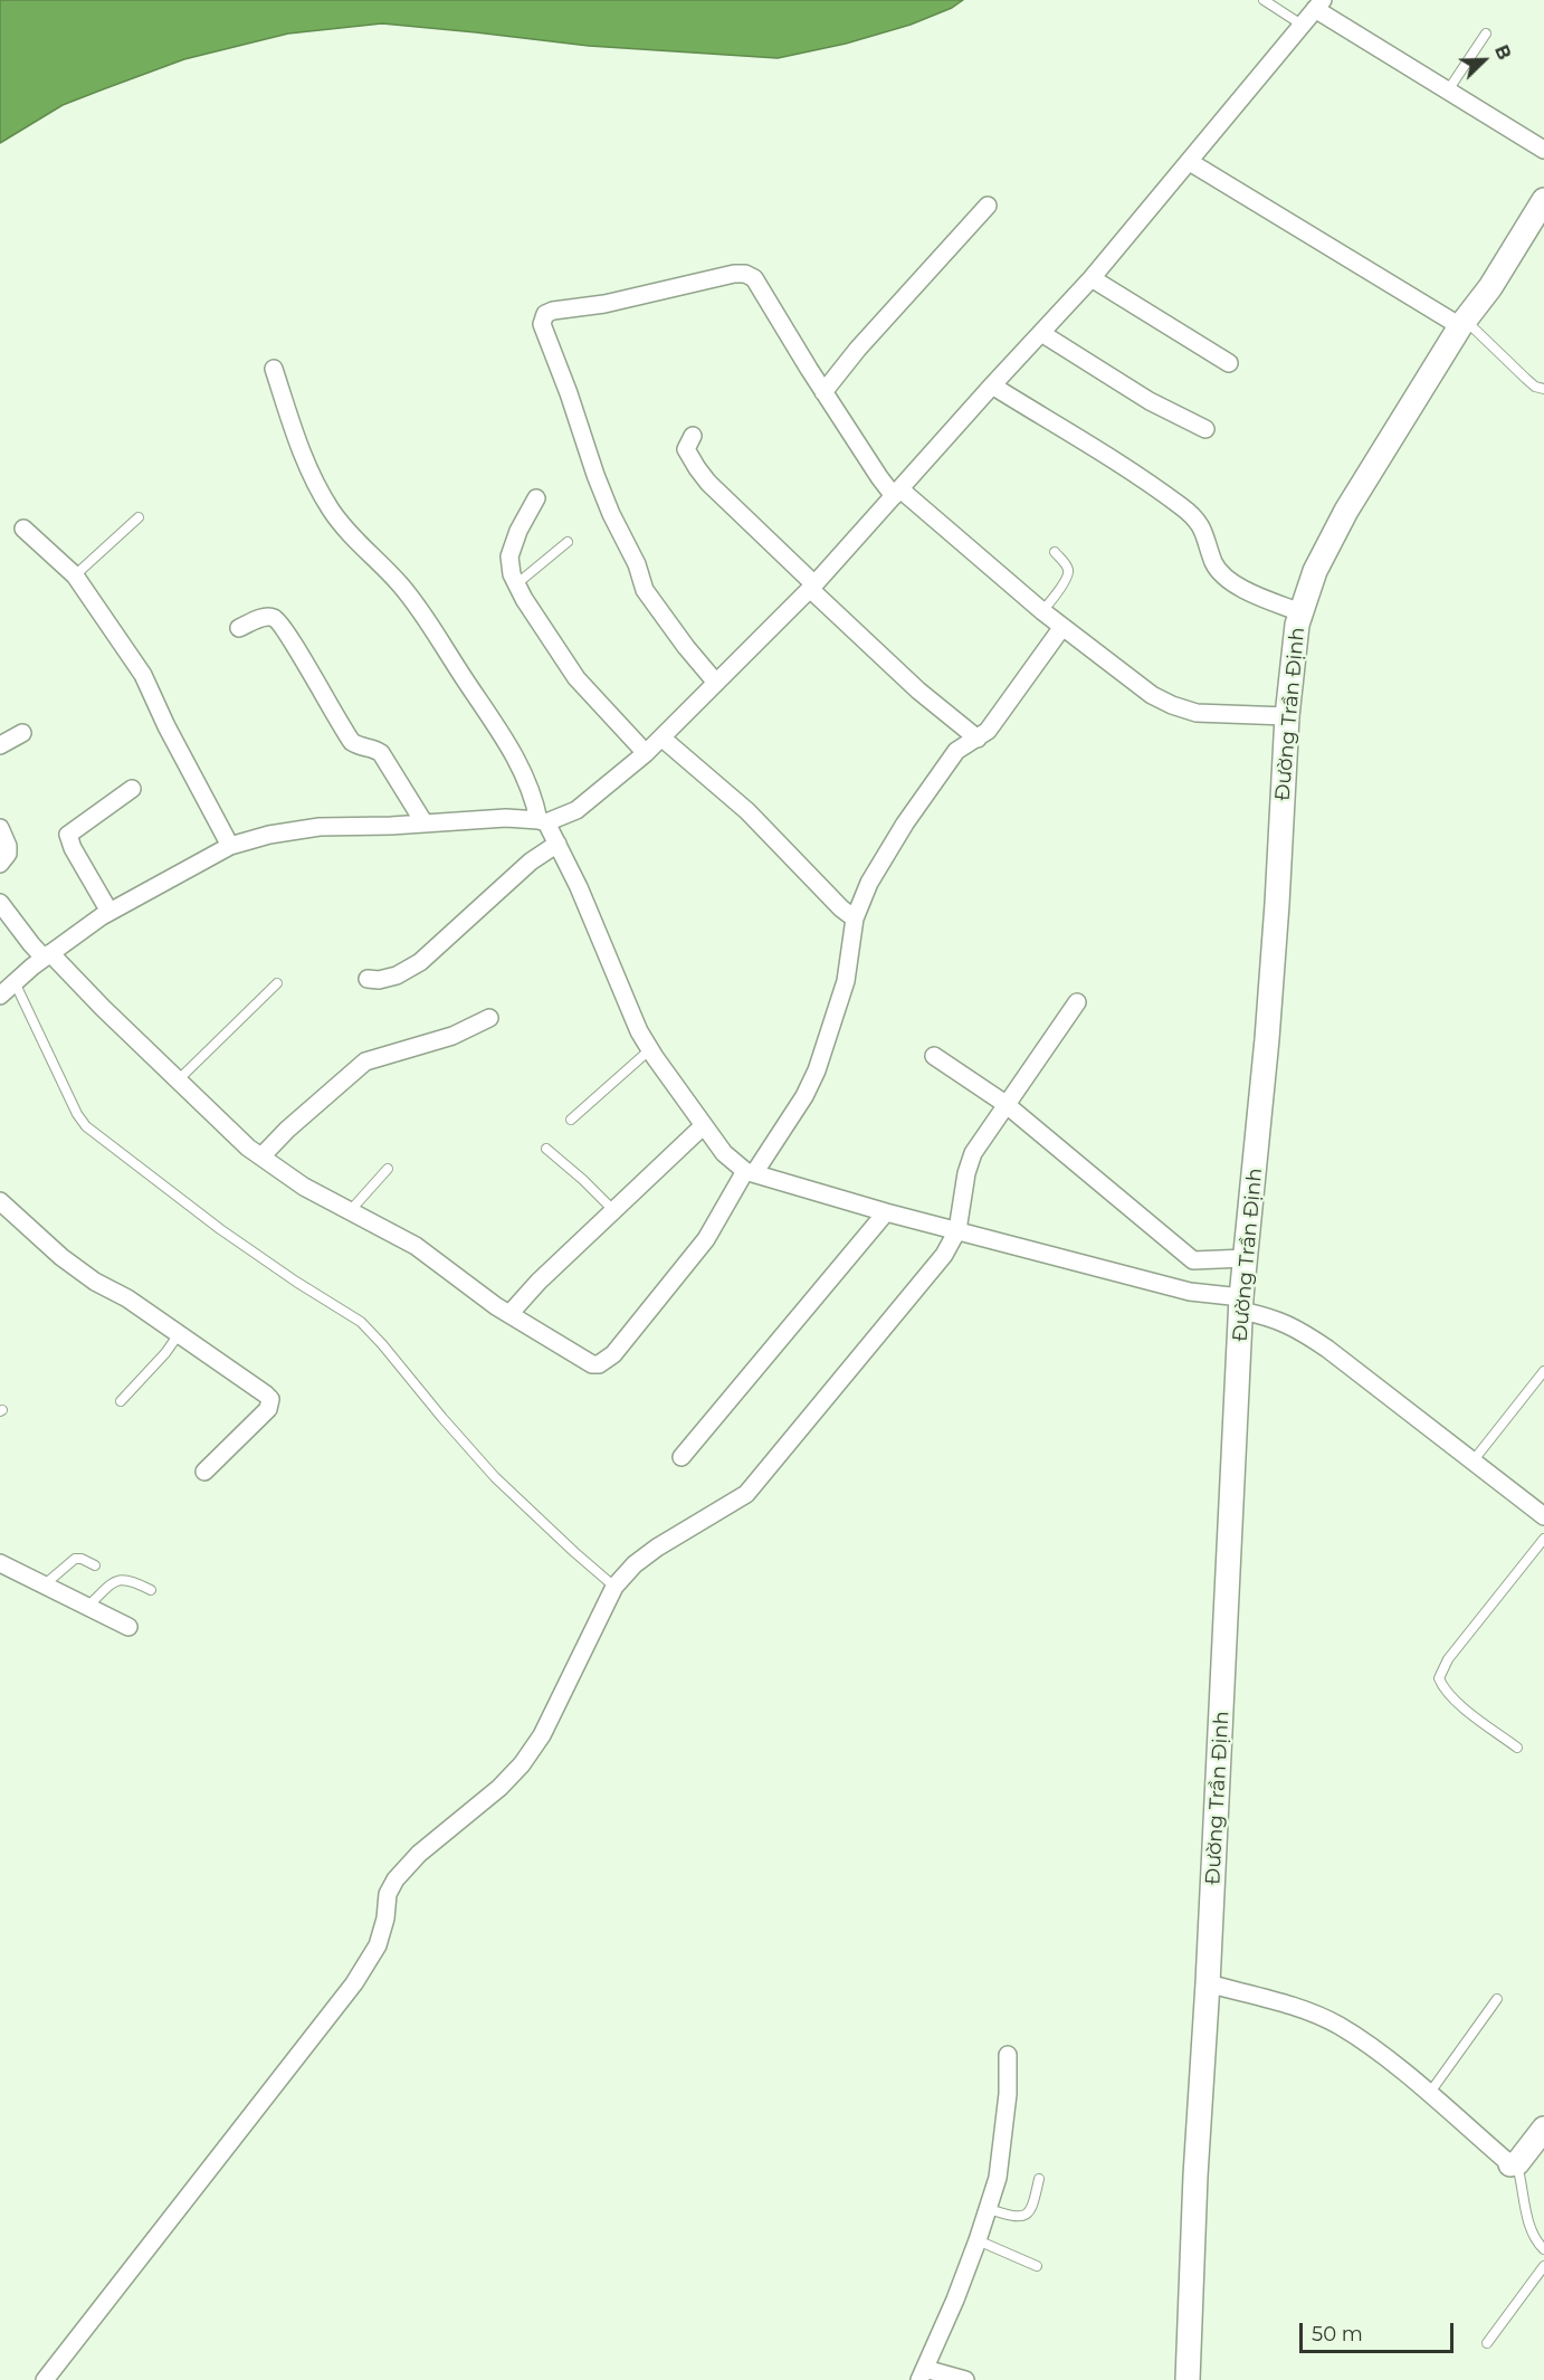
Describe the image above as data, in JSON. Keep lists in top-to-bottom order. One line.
{"streets":{"main road":["Đường Trần Định"]},"scale_bar":"50 m","north":"top right"}
